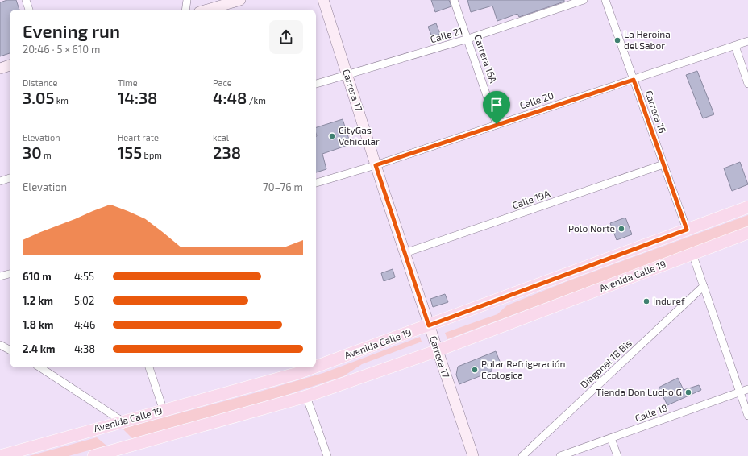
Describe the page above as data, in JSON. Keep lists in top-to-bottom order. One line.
{"streets":{"main road":["Avenida Calle 19"],"street":["Calle 21","Carrera 16A","Carrera 17","Calle 20","Carrera 16","Calle 19A","Diagonal 18 Bis","Calle 18"]},"crossings":[["Calle 21","Carrera 16A"],["Calle 21","Carrera 17"],["Carrera 16A","Calle 20"],["Carrera 17","Calle 20"],["Carrera 17","Calle 19A"],["Carrera 17","Avenida Calle 19"],["Calle 20","Carrera 16"],["Carrera 16","Calle 19A"],["Carrera 16","Avenida Calle 19"]],"places":["La Heroína del Sabor","CityGas Vehicular","Polo Norte","Induref","Polar Refrigeración Ecologica","Tienda Don Lucho G"],"page":{"heading":["Evening run","20:46 · 5 × 610 m"],"stats":[["Distance","3.05 km"],["Time","14:38"],["Pace","4:48 /km"],["Elevation","30 m"],["Heart rate","155 bpm"],["kcal","238"]],"chart":["Elevation","70–76 m"],"list":[{"name":"610 m","note":"4:55"},{"name":"1.2 km","note":"5:02"},{"name":"1.8 km","note":"4:46"},{"name":"2.4 km","note":"4:38"}]}}
